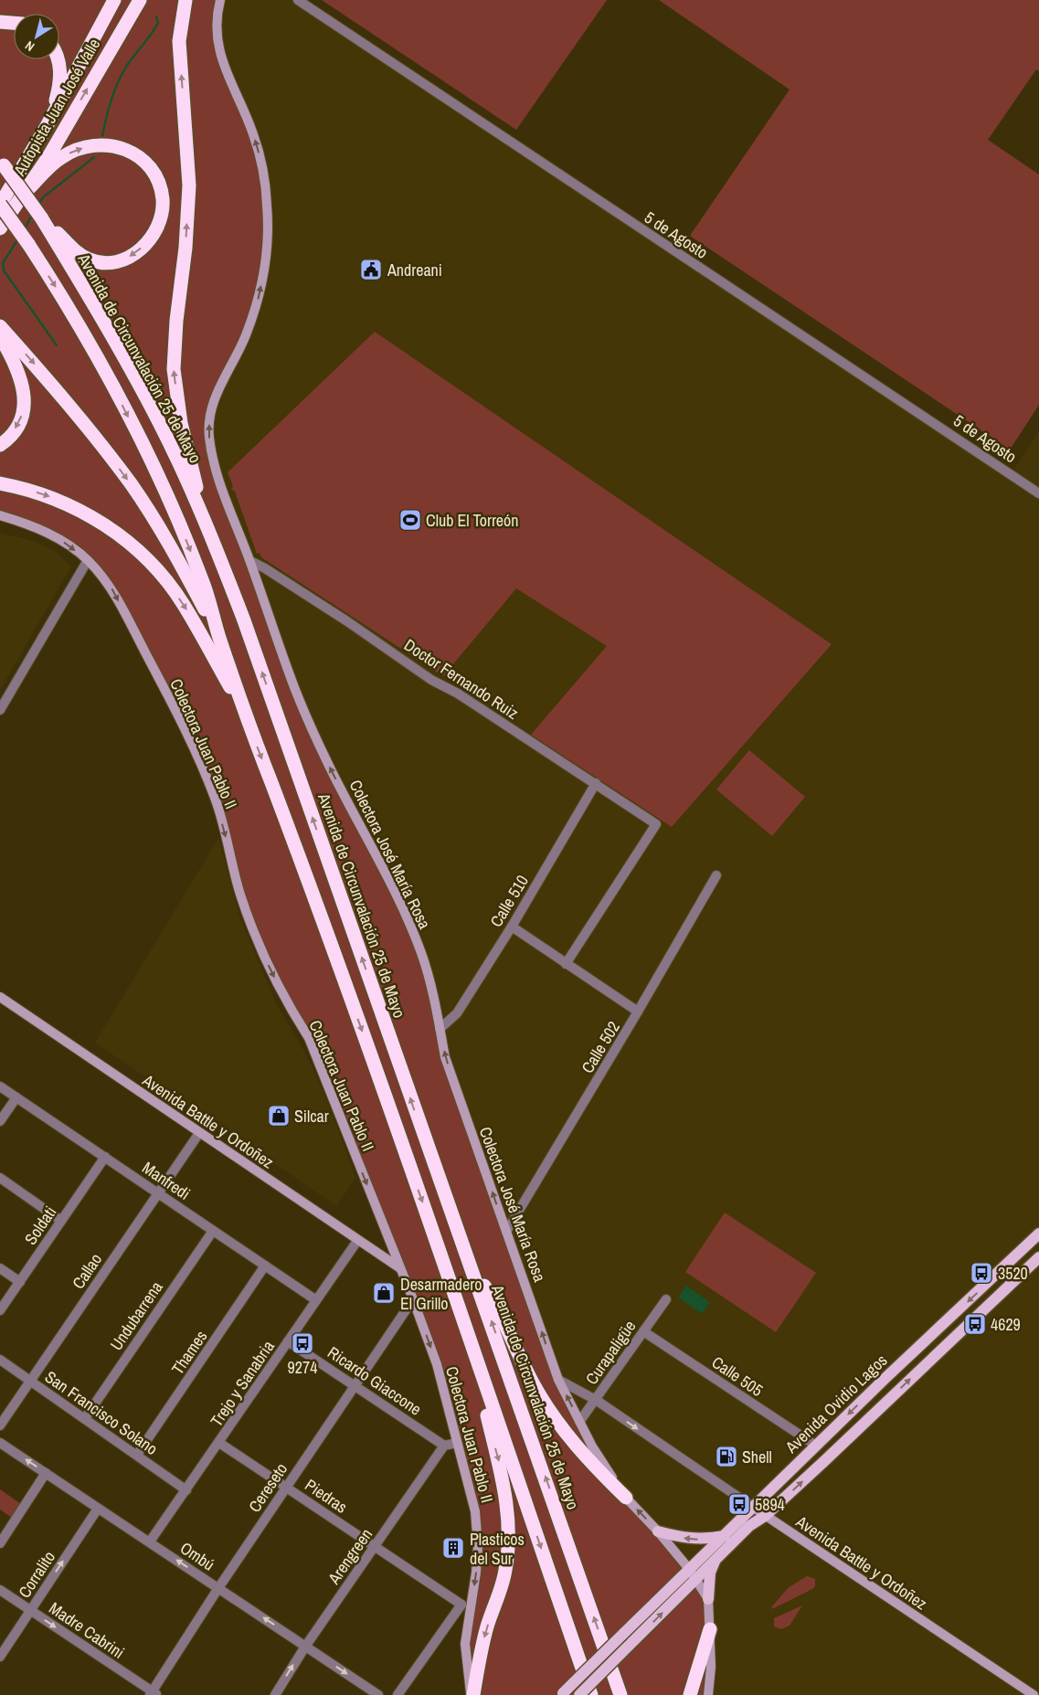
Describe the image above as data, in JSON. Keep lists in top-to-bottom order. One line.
{"streets":{"highway":["Autopista Juan José Valle","Avenida de Circunvalación 25 de Mayo"],"main road":["Colectora Juan Pablo II","Colectora José María Rosa","Avenida Battle y Ordoñez","Avenida Ovidio Lagos"],"street":["5 de Agosto","Doctor Fernando Ruiz","Calle 510","Calle 502","Manfredi","Soldati","Callao","Undubarrena","Thames","Curapaligüe","Calle 505","Ricardo Giaccone","Trejo y Sanabria","San Francisco Solano","Cereseto","Piedras","Ombú","Arengreen","Corralito","Madre Cabrini"]},"crossings":[["Doctor Fernando Ruiz","Colectora José María Rosa"],["Doctor Fernando Ruiz","Calle 510"],["Colectora Juan Pablo II","Avenida Battle y Ordoñez"],["Colectora Juan Pablo II","Cereseto"],["Colectora José María Rosa","Calle 510"],["Colectora José María Rosa","Calle 502"],["Colectora José María Rosa","Avenida Battle y Ordoñez"],["Colectora José María Rosa","Curapaligüe"],["Colectora José María Rosa","Avenida Ovidio Lagos"],["Avenida Battle y Ordoñez","Callao"],["Avenida Battle y Ordoñez","Curapaligüe"],["Avenida Battle y Ordoñez","Trejo y Sanabria"],["Avenida Battle y Ordoñez","Avenida Ovidio Lagos"],["Manfredi","Soldati"],["Manfredi","Callao"],["Manfredi","Undubarrena"],["Manfredi","Thames"],["Manfredi","Trejo y Sanabria"],["Callao","San Francisco Solano"],["Undubarrena","San Francisco Solano"],["Thames","San Francisco Solano"],["Curapaligüe","Calle 505"],["Calle 505","Avenida Ovidio Lagos"],["Ricardo Giaccone","Trejo y Sanabria"],["Ricardo Giaccone","Cereseto"],["Ricardo Giaccone","Arengreen"],["Trejo y Sanabria","San Francisco Solano"],["Trejo y Sanabria","Piedras"],["Trejo y Sanabria","Ombú"],["Cereseto","Piedras"],["Cereseto","Ombú"],["Cereseto","Madre Cabrini"],["Piedras","Arengreen"],["Ombú","Arengreen"],["Ombú","Corralito"],["Corralito","Madre Cabrini"]],"one_way":["Colectora Juan Pablo II","Colectora José María Rosa","Madre Cabrini"],"places":{"public building":["Andreani"],"sports":["Club El Torreón"],"shop":["Silcar","Desarmadero El Grillo"],"bus stop":["3520","4629","9274","5894"],"fuel station":["Shell"],"building":["Plasticos del Sur"]},"north":"bottom left"}
